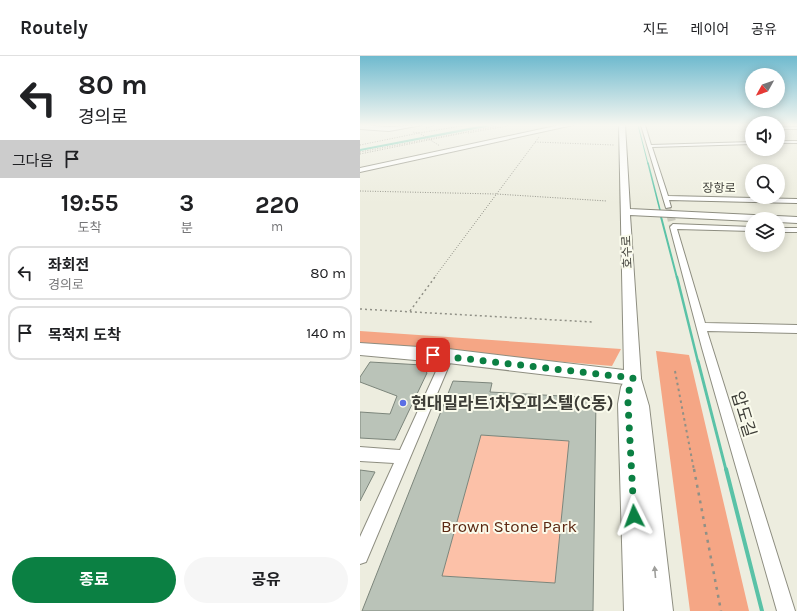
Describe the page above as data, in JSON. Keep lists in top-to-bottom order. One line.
{"streets":{"main road":["호수로"],"street":["장항로","압도길"]},"crossings":[["장항로","압도길"]],"parks":["Brown Stone Park"],"places":["현대밀라트1차오피스텔(C동)"],"north":"bottom left","page":{"header":"Routely","nav":["지도","레이어","공유"],"turn":["80 m","경의로"],"then":"그다음","eta":["19:55","도착","3","분","220","m"],"list":[{"name":"좌회전","note":"경의로","value":"80 m"},{"name":"목적지 도착","value":"140 m"}],"buttons":["종료","공유"]}}
